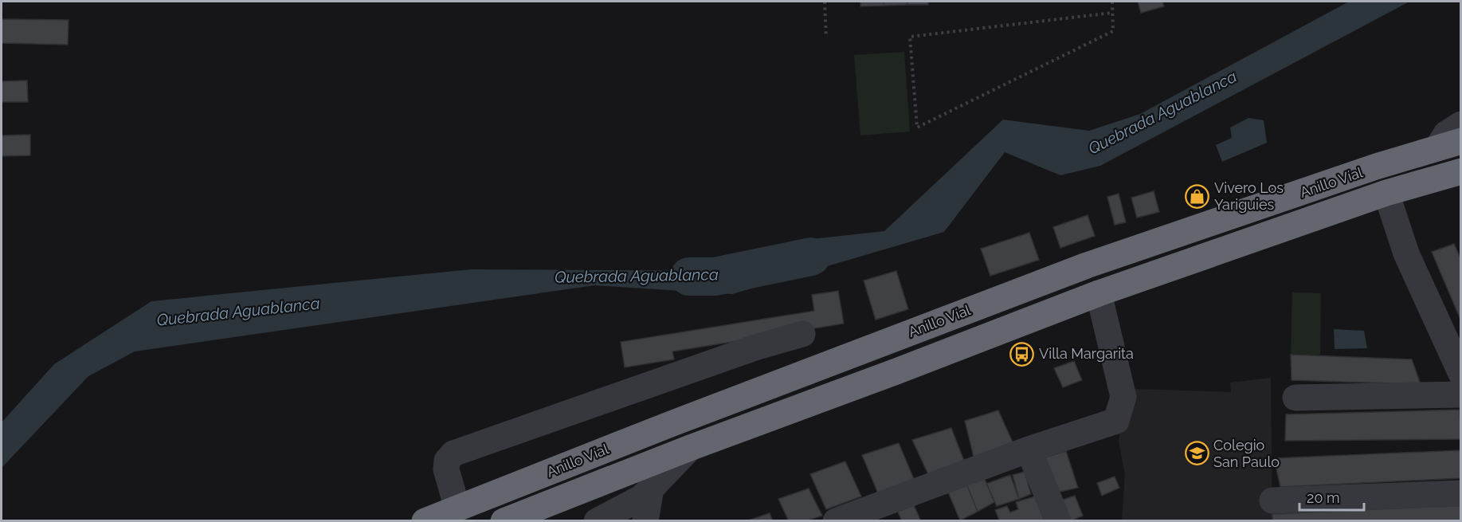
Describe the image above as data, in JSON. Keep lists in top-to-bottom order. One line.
{"streets":{"highway":["Anillo Víal"]},"water":["Quebrada Aguablanca"],"places":{"shop":["Vivero Los Yariguies"],"bus stop":["Villa Margarita"],"school or university":["Colegio San Paulo"]},"scale_bar":"20 m"}
